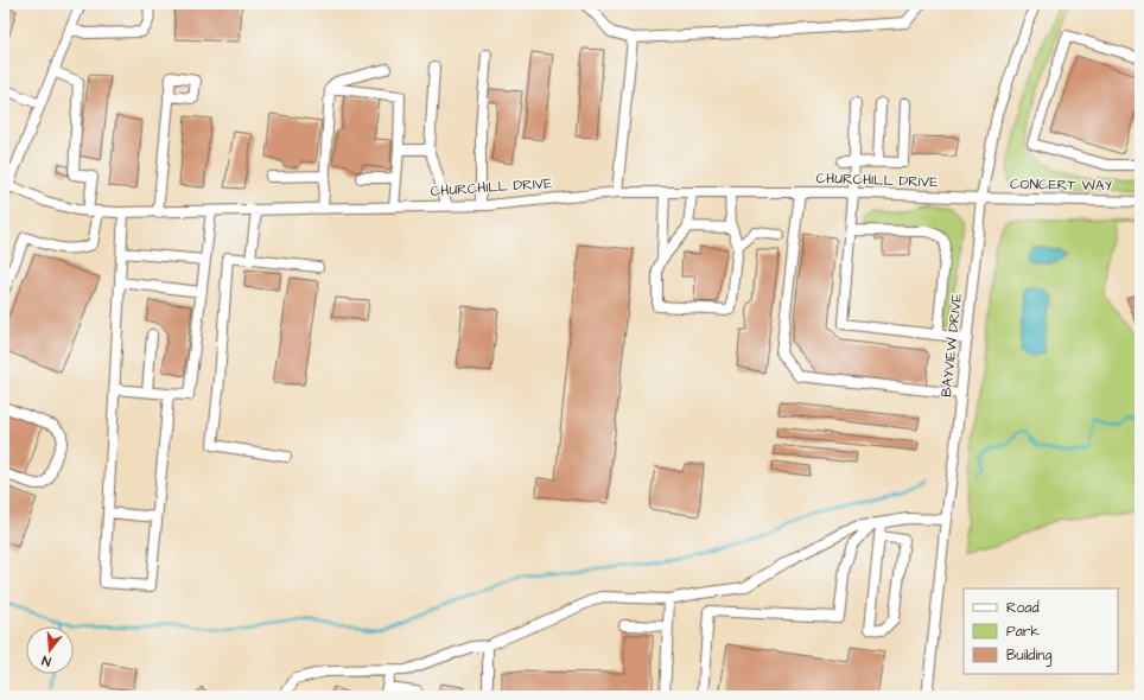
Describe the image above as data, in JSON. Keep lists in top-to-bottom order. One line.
{"streets":{"street":["CHURCHILL DRIVE","CONCERT WAY","BAYVIEW DRIVE"]},"crossings":[["CHURCHILL DRIVE","CONCERT WAY"],["CHURCHILL DRIVE","BAYVIEW DRIVE"],["CONCERT WAY","BAYVIEW DRIVE"]],"legend":["Road","Park","Building"],"north":"bottom"}
